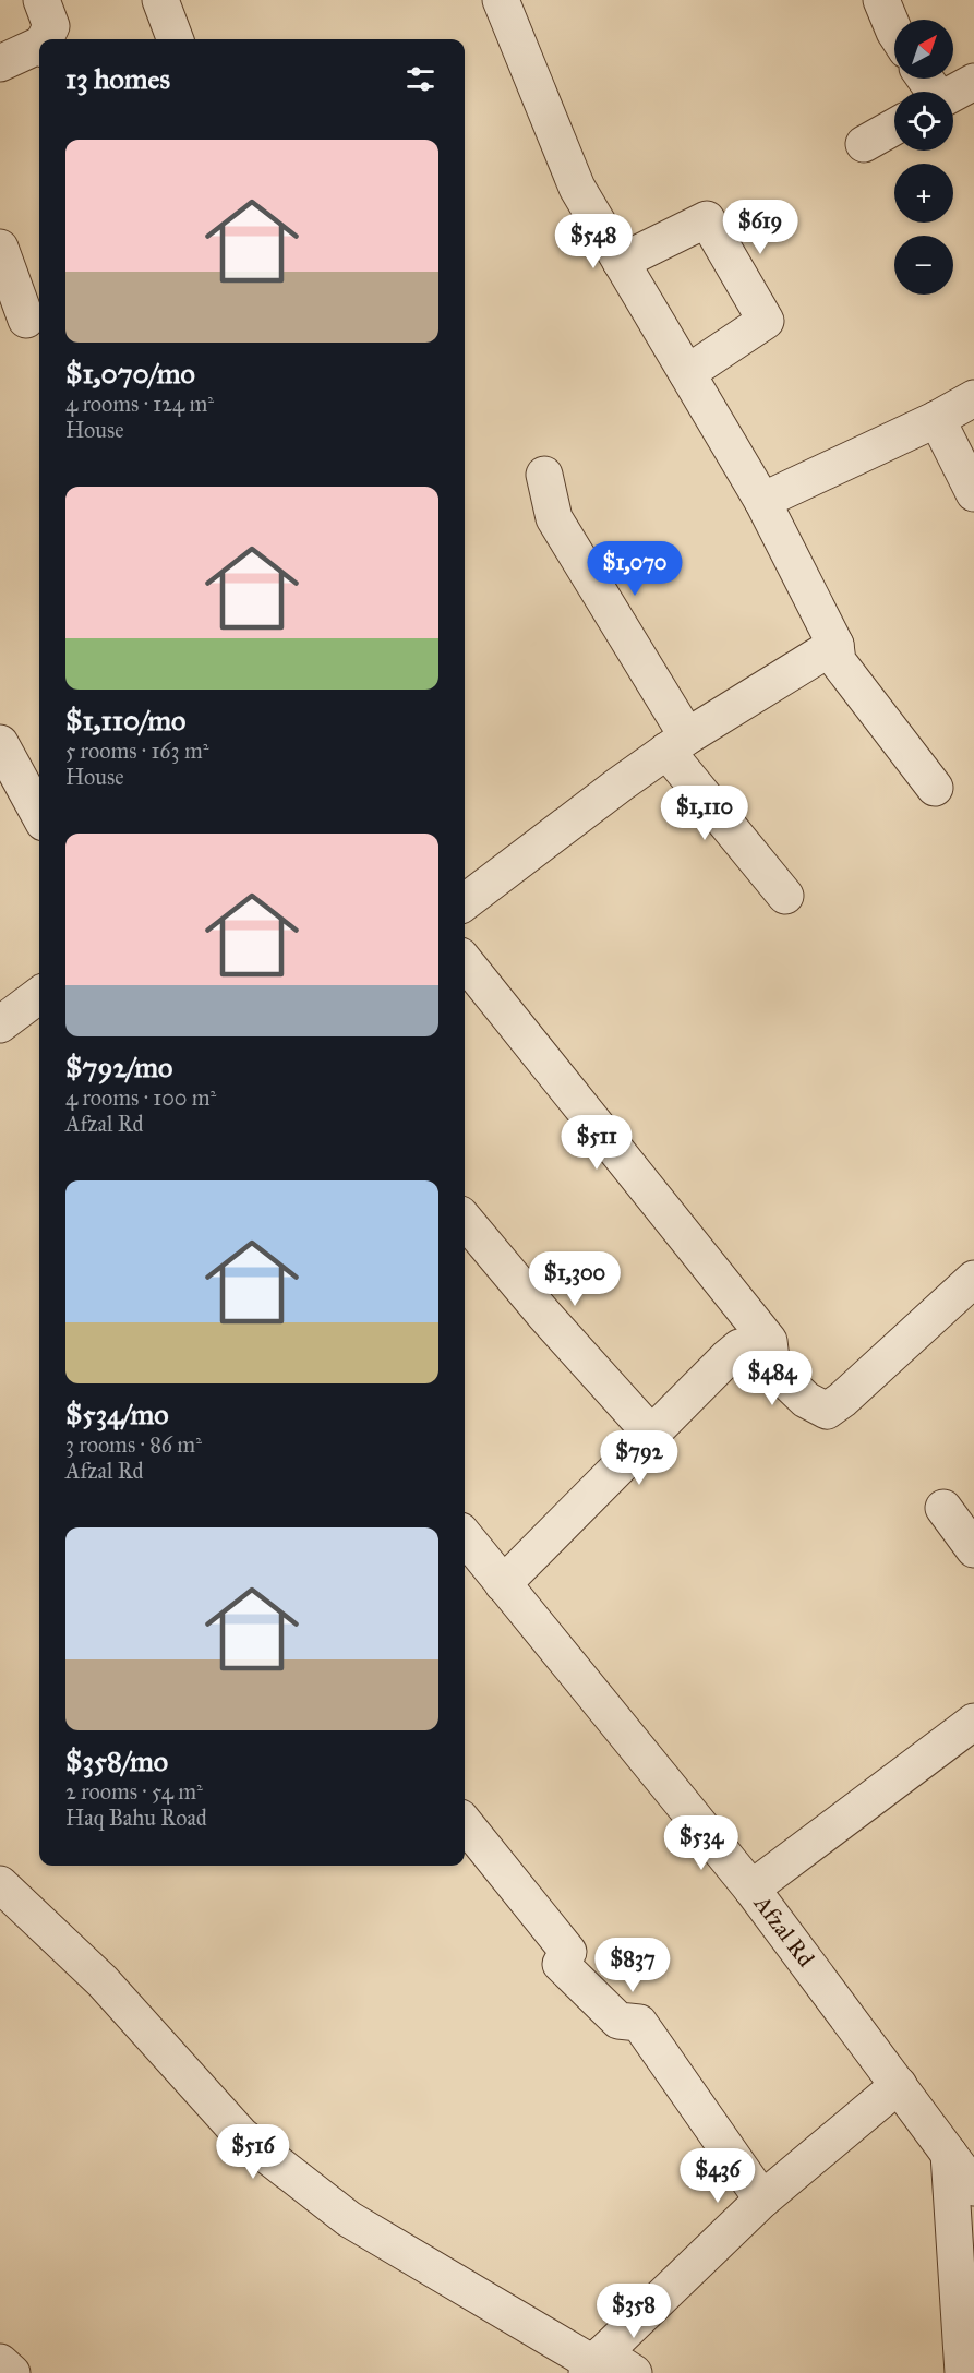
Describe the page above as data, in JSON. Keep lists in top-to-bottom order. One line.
{"streets":{"street":["Afzal Rd"]},"north":"top right","page":{"map_buttons":["+","−"],"heading":"13 homes","list":[{"name":"$1,070/mo","note":"4 rooms · 124 m² · House"},{"name":"$1,110/mo","note":"5 rooms · 163 m² · House"},{"name":"$792/mo","note":"4 rooms · 100 m² · Afzal Rd"},{"name":"$534/mo","note":"3 rooms · 86 m² · Afzal Rd"},{"name":"$358/mo","note":"2 rooms · 54 m² · Haq Bahu Road"}],"price":["$619","$548","$1,070","$1,110","$511","$1,300","$484","$792","$534","$837","$516","$436","$358"]}}
